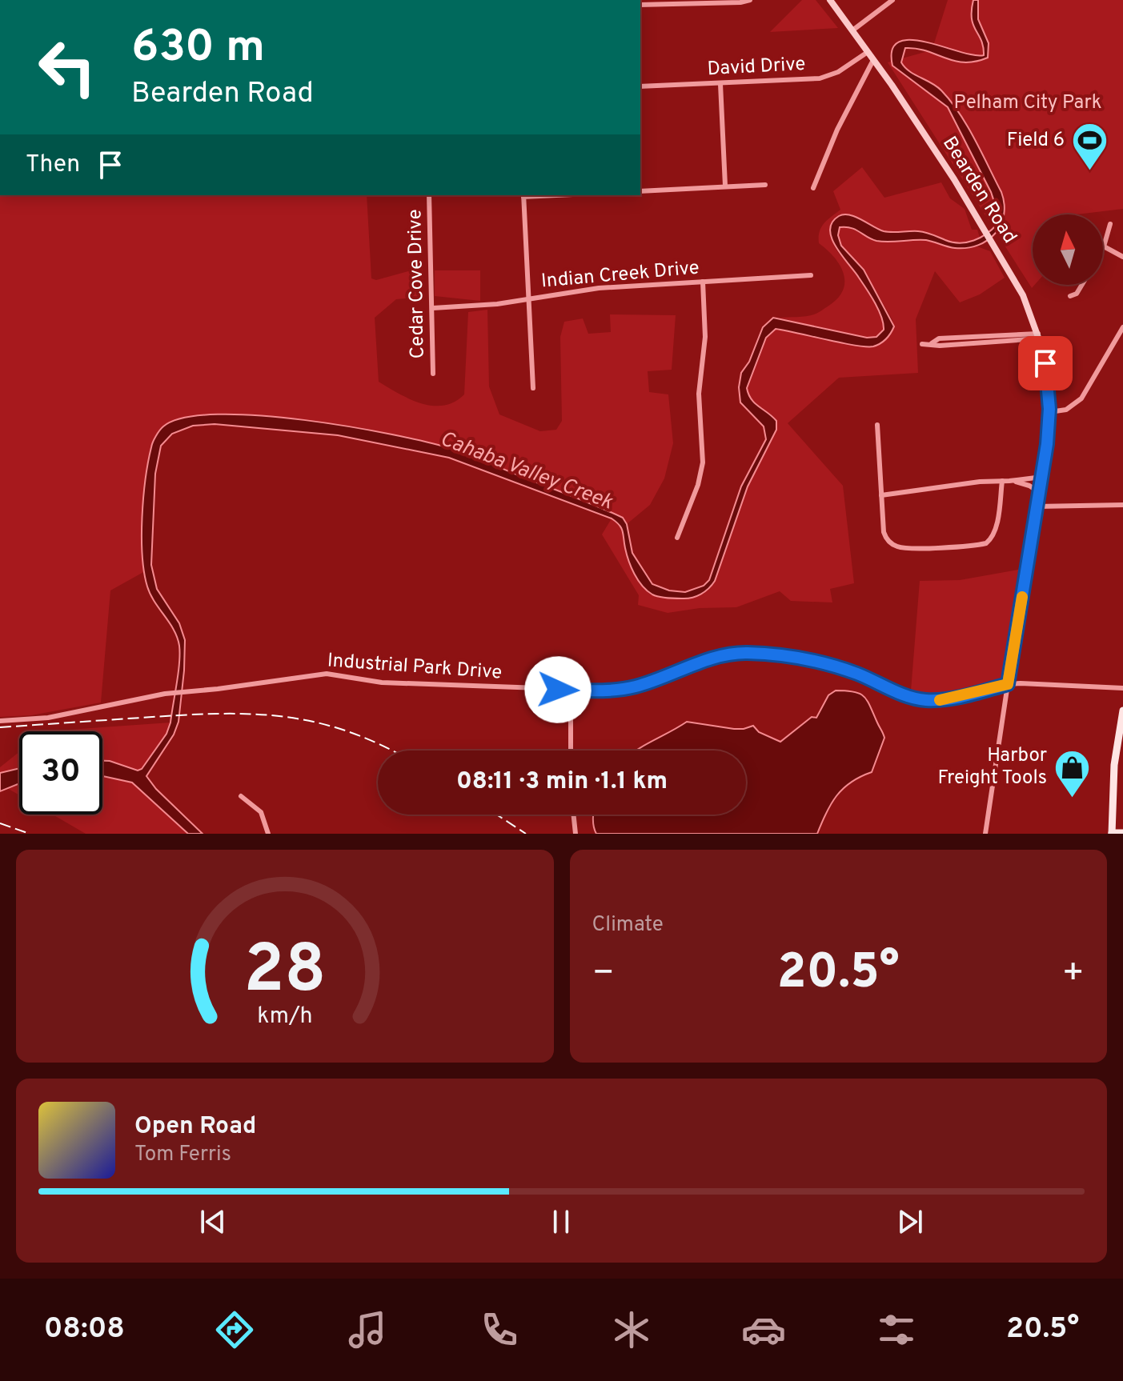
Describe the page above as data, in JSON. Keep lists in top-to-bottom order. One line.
{"streets":{"street":["David Drive","Bearden Road","Indian Creek Drive","Cedar Cove Drive","Industrial Park Drive"]},"crossings":[["David Drive","Bearden Road"],["Bearden Road","Industrial Park Drive"],["Indian Creek Drive","Cedar Cove Drive"]],"water":["Cahaba Valley Creek"],"parks":["Pelham City Park"],"places":{"sports":["Field 6"],"shop":["Harbor Freight Tools"]},"north":"top","page":{"turn":["630 m","Bearden Road"],"then":"Then","limit":"30","trip":"08:11 · 3 min · 1.1 km","tile":"Climate","heat":["−","20.5°","+"],"song":["Open Road","Tom Ferris"],"tabs":["08:08","20.5°"],"gauge":["28","km/h"]}}
